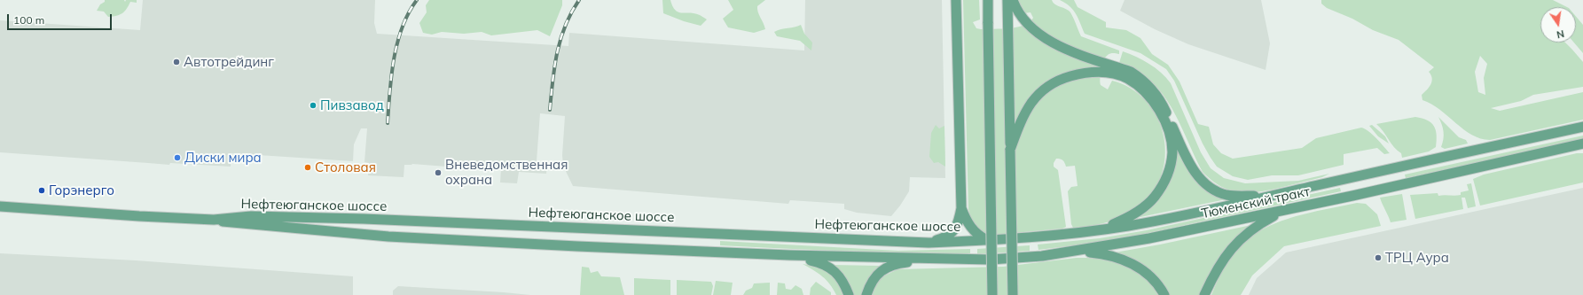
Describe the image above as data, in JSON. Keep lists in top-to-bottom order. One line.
{"streets":{"main road":["Тюменский тракт","Нефтеюганское шоссе"]},"crossings":[["Тюменский тракт","Нефтеюганское шоссе"]],"places":["Автотрейдинг","Пивзавод","Диски мира","Столовая","Вневедомственная охрана","Горэнерго","ТРЦ Аура"],"scale_bar":"100 m","north":"bottom"}
